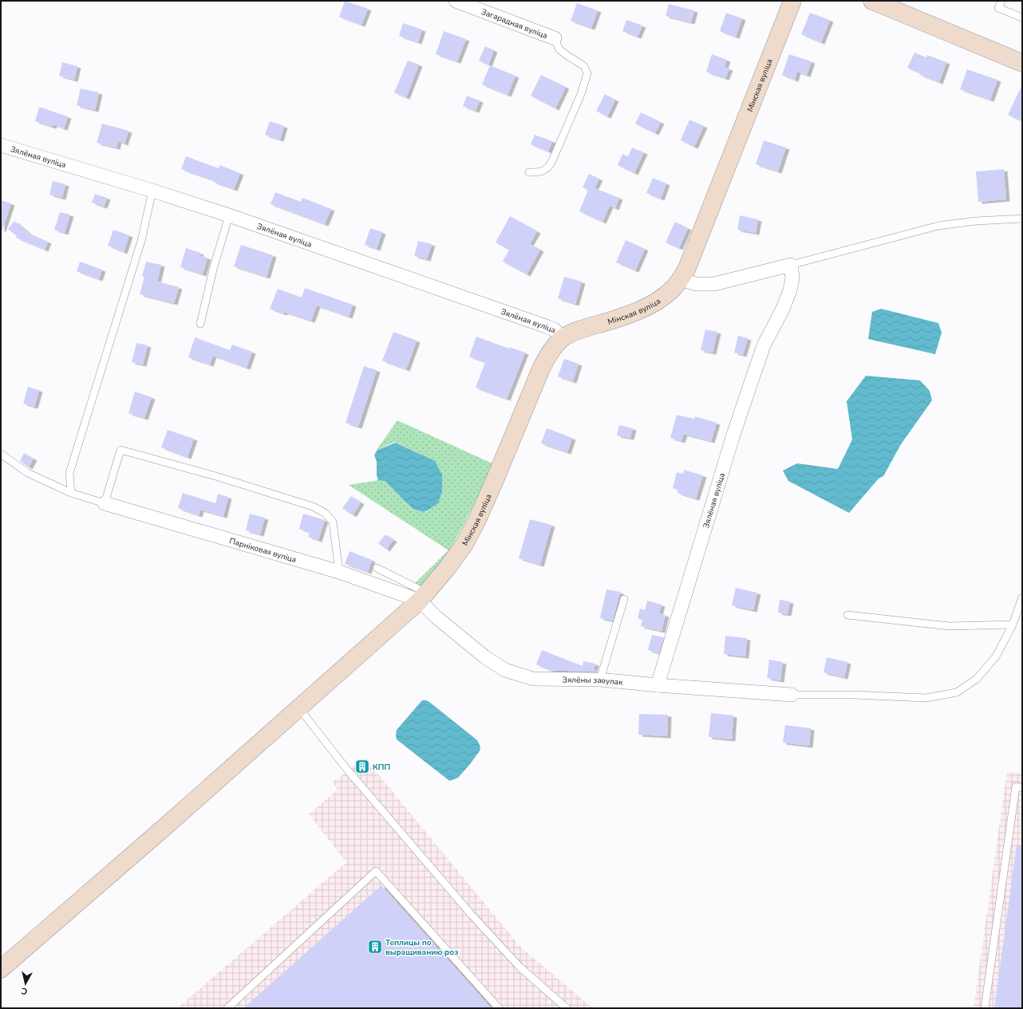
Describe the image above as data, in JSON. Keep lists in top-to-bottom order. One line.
{"streets":{"street":["Загарадная вуліца","Мінская вуліца","Зялёная вуліца","Парніковая вуліца","Зялёны завулак"]},"crossings":[["Мінская вуліца","Зялёная вуліца"],["Мінская вуліца","Парніковая вуліца"],["Мінская вуліца","Зялёны завулак"],["Зялёная вуліца","Зялёны завулак"],["Парніковая вуліца","Зялёны завулак"]],"places":{"building":["КПП","Теплицы по выращиванию роз"]},"north":"bottom"}
